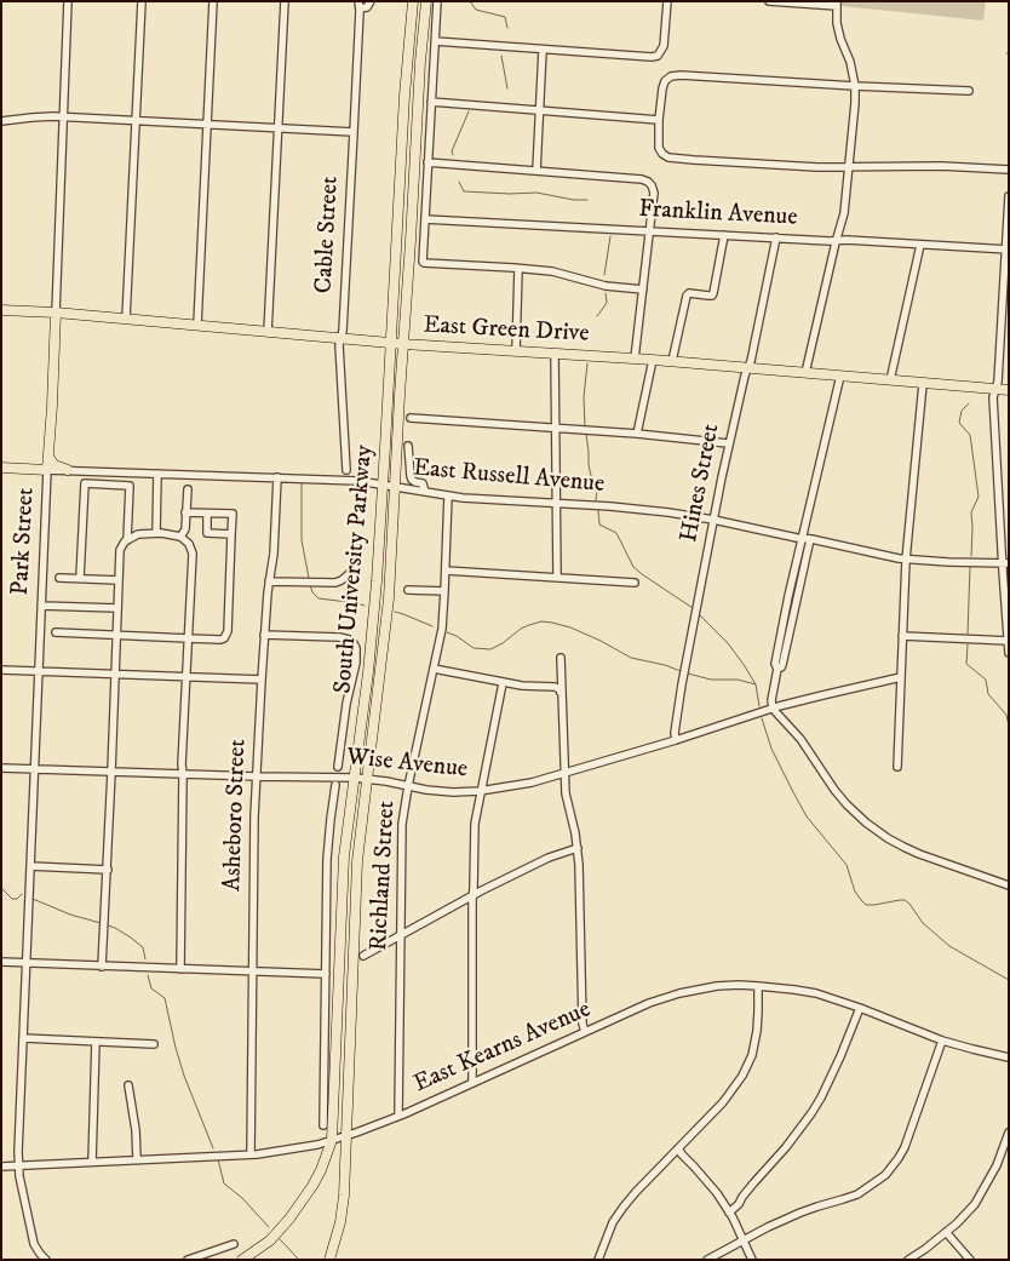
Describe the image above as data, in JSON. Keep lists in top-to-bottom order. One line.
{"streets":{"main road":["East Green Drive","East Russell Avenue","Park Street","South University Parkway"],"street":["Franklin Avenue","Cable Street","Hines Street","Wise Avenue","Asheboro Street","Richland Street","East Kearns Avenue"]},"crossings":[["Franklin Avenue","Hines Street"],["Cable Street","East Green Drive"],["East Green Drive","Hines Street"],["East Green Drive","Park Street"],["East Green Drive","South University Parkway"],["East Russell Avenue","Hines Street"],["East Russell Avenue","Park Street"],["East Russell Avenue","South University Parkway"],["East Russell Avenue","Asheboro Street"],["East Russell Avenue","Richland Street"],["Hines Street","Wise Avenue"],["Park Street","Wise Avenue"],["Park Street","East Kearns Avenue"],["South University Parkway","Wise Avenue"],["South University Parkway","East Kearns Avenue"],["Wise Avenue","Asheboro Street"],["Wise Avenue","Richland Street"],["Asheboro Street","East Kearns Avenue"],["Richland Street","East Kearns Avenue"]]}
